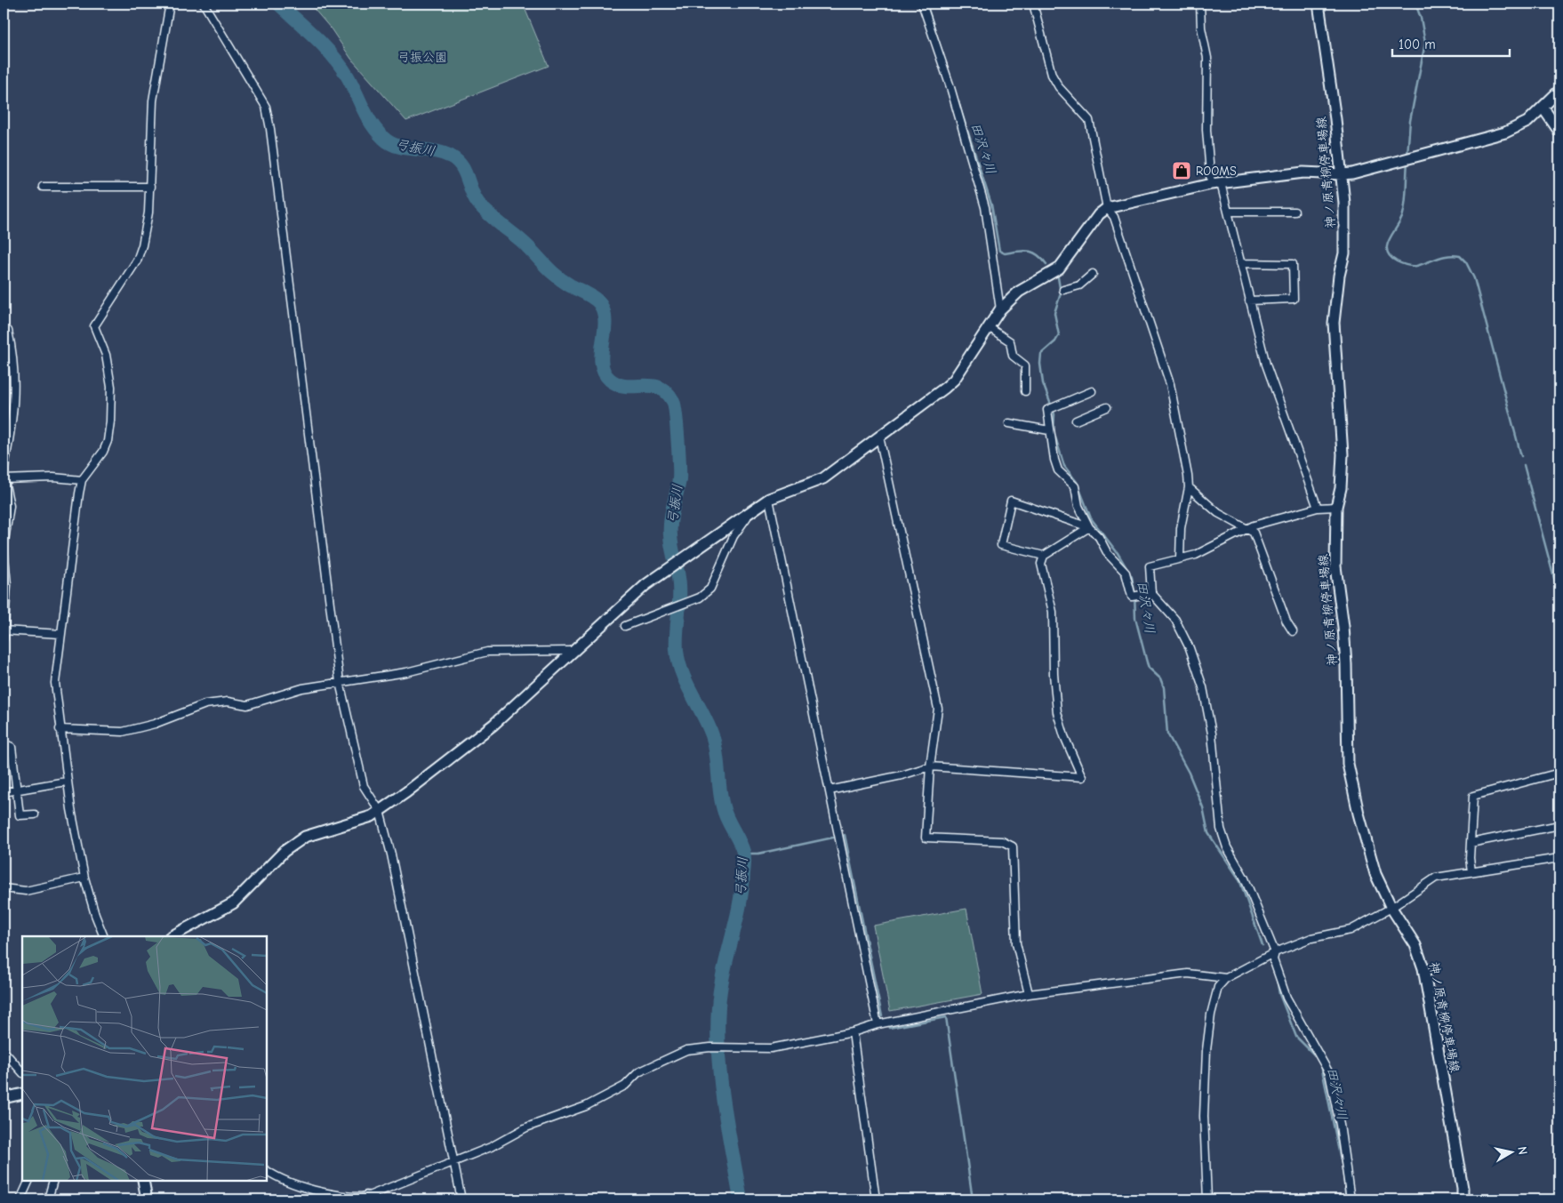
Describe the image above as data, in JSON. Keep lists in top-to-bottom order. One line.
{"streets":{"street":["神ノ原青柳停車場線"]},"water":["弓振川","田沢々川"],"parks":["弓振公園"],"places":{"shop":["ROOMS"]},"scale_bar":"100 m","north":"right"}
